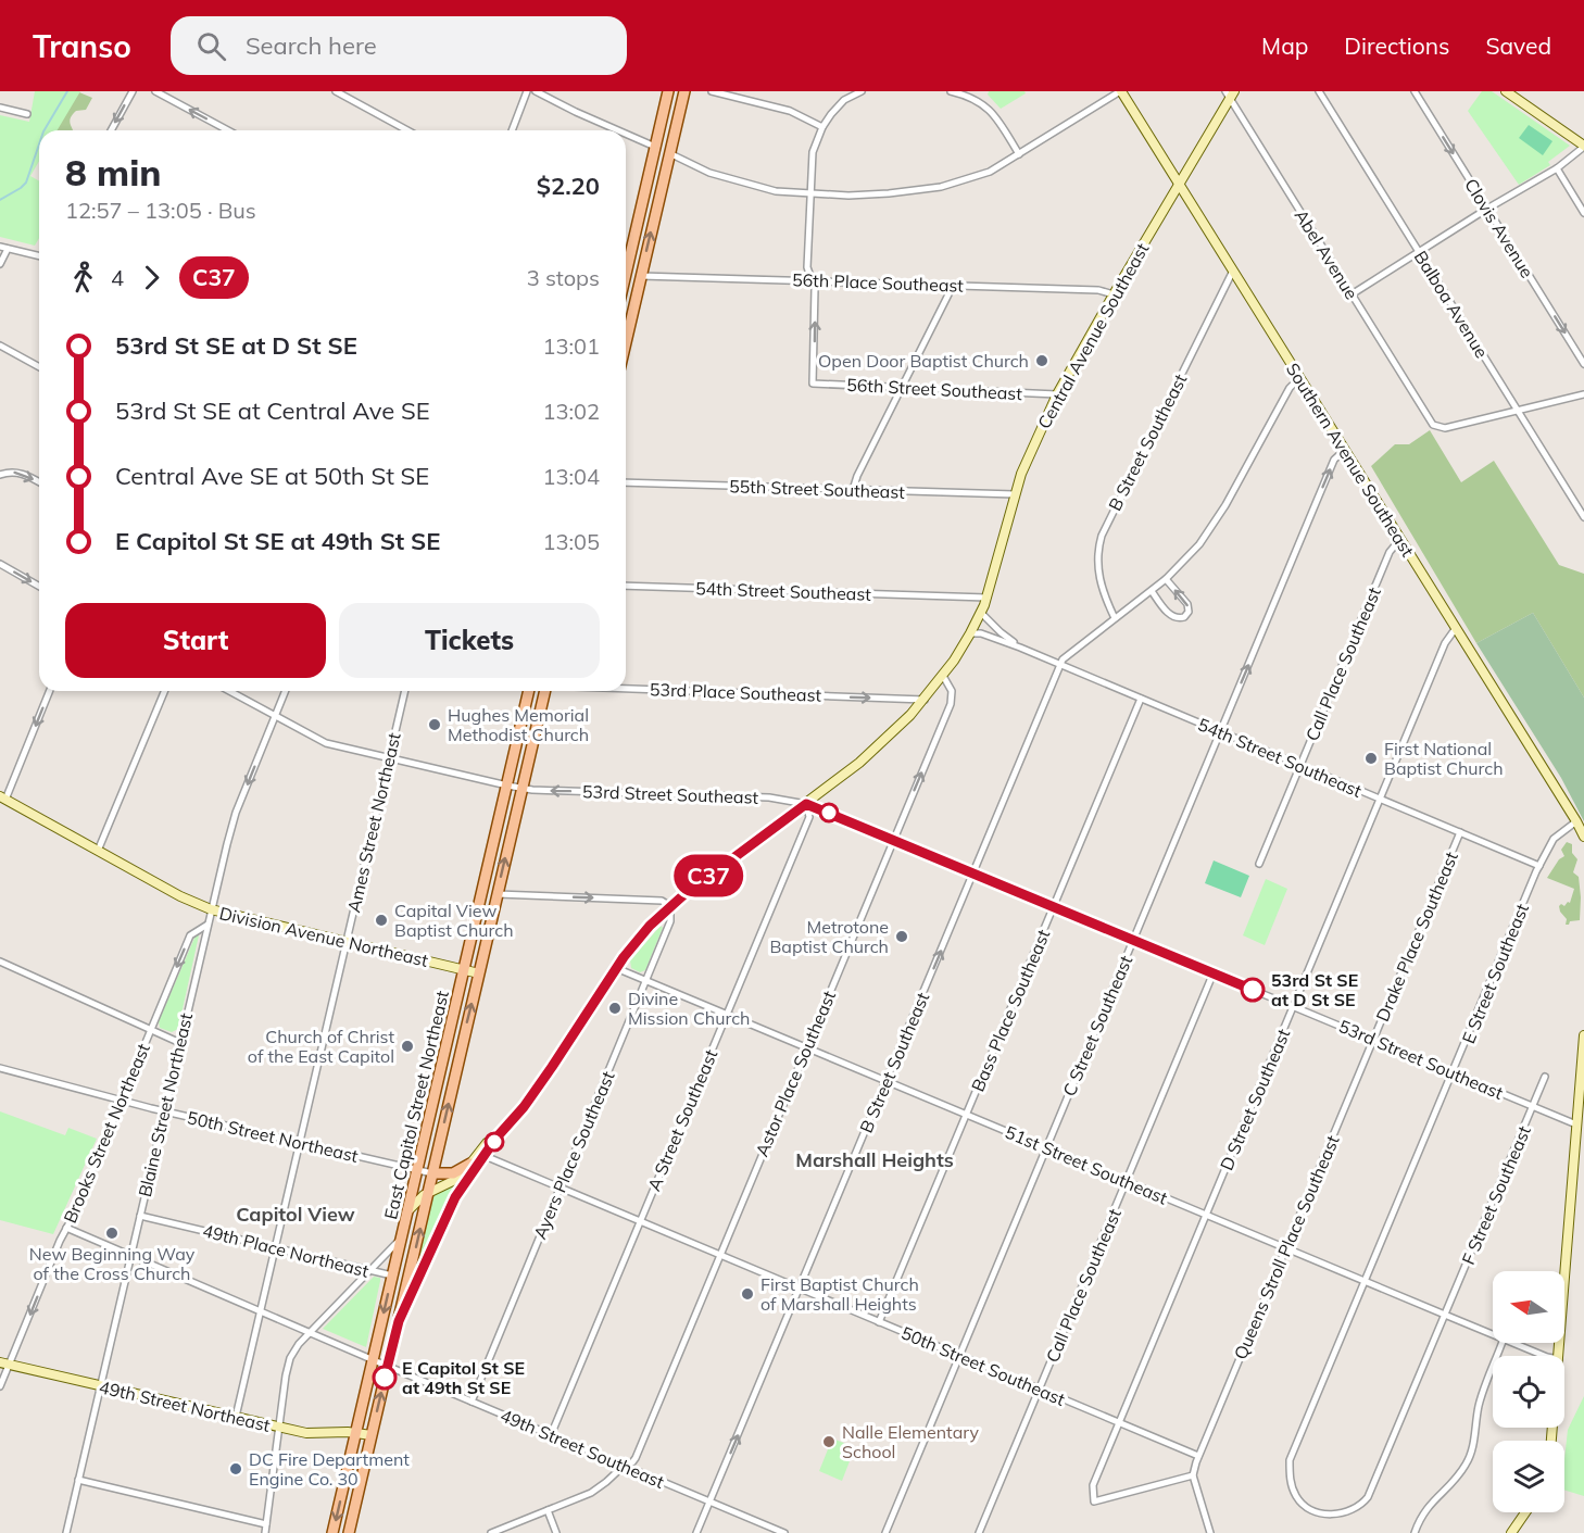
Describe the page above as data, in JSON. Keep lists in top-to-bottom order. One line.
{"streets":{"main road":["Central Avenue Southeast","Southern Avenue Southeast","Division Avenue Northeast","East Capitol Street Northeast","49th Street Northeast"],"street":["Clovis Avenue","Abel Avenue","56th Place Southeast","Balboa Avenue","56th Street Southeast","B Street Southeast","55th Street Southeast","54th Street Southeast","Call Place Southeast","53rd Place Southeast","53rd Street Southeast","Ames Street Northeast","Drake Place Southeast","E Street Southeast","Bass Place Southeast","C Street Southeast","Astor Place Southeast","D Street Southeast","Blaine Street Northeast","A Street Southeast","Brooks Street Northeast","50th Street Northeast","Ayers Place Southeast","51st Street Southeast","F Street Southeast","Queens Stroll Place Southeast","49th Place Northeast","50th Street Southeast","49th Street Southeast"]},"crossings":[["Abel Avenue","Balboa Avenue"],["Abel Avenue","Central Avenue Southeast"],["56th Place Southeast","Central Avenue Southeast"],["56th Place Southeast","56th Street Southeast"],["Central Avenue Southeast","56th Street Southeast"],["Central Avenue Southeast","Southern Avenue Southeast"],["Central Avenue Southeast","55th Street Southeast"],["Central Avenue Southeast","54th Street Southeast"],["Central Avenue Southeast","53rd Place Southeast"],["Central Avenue Southeast","53rd Street Southeast"],["Central Avenue Southeast","Astor Place Southeast"],["Central Avenue Southeast","A Street Southeast"],["Central Avenue Southeast","Ayers Place Southeast"],["Central Avenue Southeast","51st Street Southeast"],["Central Avenue Southeast","50th Street Southeast"],["B Street Southeast","Southern Avenue Southeast"],["B Street Southeast","54th Street Southeast"],["B Street Southeast","53rd Street Southeast"],["B Street Southeast","51st Street Southeast"],["B Street Southeast","50th Street Southeast"],["B Street Southeast","49th Street Southeast"],["Southern Avenue Southeast","Call Place Southeast"],["Southern Avenue Southeast","E Street Southeast"],["Southern Avenue Southeast","C Street Southeast"],["Southern Avenue Southeast","D Street Southeast"],["54th Street Southeast","Call Place Southeast"],["54th Street Southeast","Drake Place Southeast"],["54th Street Southeast","E Street Southeast"],["54th Street Southeast","Bass Place Southeast"],["54th Street Southeast","C Street Southeast"],["54th Street Southeast","D Street Southeast"],["Call Place Southeast","53rd Street Southeast"],["Call Place Southeast","51st Street Southeast"],["Call Place Southeast","50th Street Southeast"],["53rd Street Southeast","Ames Street Northeast"],["53rd Street Southeast","Drake Place Southeast"],["53rd Street Southeast","E Street Southeast"],["53rd Street Southeast","Bass Place Southeast"],["53rd Street Southeast","C Street Southeast"],["53rd Street Southeast","Astor Place Southeast"],["53rd Street Southeast","D Street Southeast"],["53rd Street Southeast","Blaine Street Northeast"],["53rd Street Southeast","East Capitol Street Northeast"],["53rd Street Southeast","A Street Southeast"],["53rd Street Southeast","F Street Southeast"],["53rd Street Southeast","Queens Stroll Place Southeast"],["Ames Street Northeast","Division Avenue Northeast"],["Ames Street Northeast","50th Street Northeast"],["Ames Street Northeast","49th Place Northeast"],["Ames Street Northeast","49th Street Northeast"],["Ames Street Northeast","49th Street Southeast"],["Division Avenue Northeast","Blaine Street Northeast"],["Division Avenue Northeast","East Capitol Street Northeast"],["Drake Place Southeast","Queens Stroll Place Southeast"],["E Street Southeast","51st Street Southeast"],["E Street Southeast","F Street Southeast"],["Bass Place Southeast","51st Street Southeast"],["Bass Place Southeast","50th Street Southeast"],["C Street Southeast","51st Street Southeast"],["C Street Southeast","50th Street Southeast"],["Astor Place Southeast","51st Street Southeast"],["Astor Place Southeast","50th Street Southeast"],["Astor Place Southeast","49th Street Southeast"],["D Street Southeast","51st Street Southeast"],["D Street Southeast","50th Street Southeast"],["Blaine Street Northeast","Brooks Street Northeast"],["Blaine Street Northeast","50th Street Northeast"],["Blaine Street Northeast","49th Place Northeast"],["Blaine Street Northeast","49th Street Northeast"],["Blaine Street Northeast","49th Street Southeast"],["East Capitol Street Northeast","50th Street Northeast"],["East Capitol Street Northeast","49th Place Northeast"],["East Capitol Street Northeast","49th Street Northeast"],["East Capitol Street Northeast","49th Street Southeast"],["A Street Southeast","51st Street Southeast"],["A Street Southeast","50th Street Southeast"],["A Street Southeast","49th Street Southeast"],["Brooks Street Northeast","50th Street Northeast"],["Brooks Street Northeast","49th Street Northeast"],["Brooks Street Northeast","49th Street Southeast"],["Ayers Place Southeast","51st Street Southeast"],["Ayers Place Southeast","50th Street Southeast"],["Ayers Place Southeast","49th Street Southeast"],["51st Street Southeast","F Street Southeast"],["51st Street Southeast","Queens Stroll Place Southeast"],["Queens Stroll Place Southeast","50th Street Southeast"]],"one_way":["Clovis Avenue","53rd Place Southeast","Brooks Street Northeast"],"districts":["Marshall Heights","Capitol View"],"places":["Open Door Baptist Church","Hughes Memorial Methodist Church","First National Baptist Church","Capital View Baptist Church","Metrotone Baptist Church","53rd St SE at D St SE","Divine Mission Church","Church of Christ of the East Capitol","New Beginning Way of the Cross Church","First Baptist Church of Marshall Heights","E Capitol St SE at 49th St SE","Nalle Elementary School","DC Fire Department Engine Co. 30"],"lines":["bus line C37"],"north":"left","page":{"header":"Transo","search":"Search here","nav":["Map","Directions","Saved"],"on_map":"C37","heading":["8 min","12:57 – 13:05 · Bus","$2.20"],"legs":["4","C37","3 stops"],"list":[{"name":"53rd St SE at D St SE","value":"13:01"},{"name":"53rd St SE at Central Ave SE","value":"13:02"},{"name":"Central Ave SE at 50th St SE","value":"13:04"},{"name":"E Capitol St SE at 49th St SE","value":"13:05"}],"buttons":["Start","Tickets"]}}
